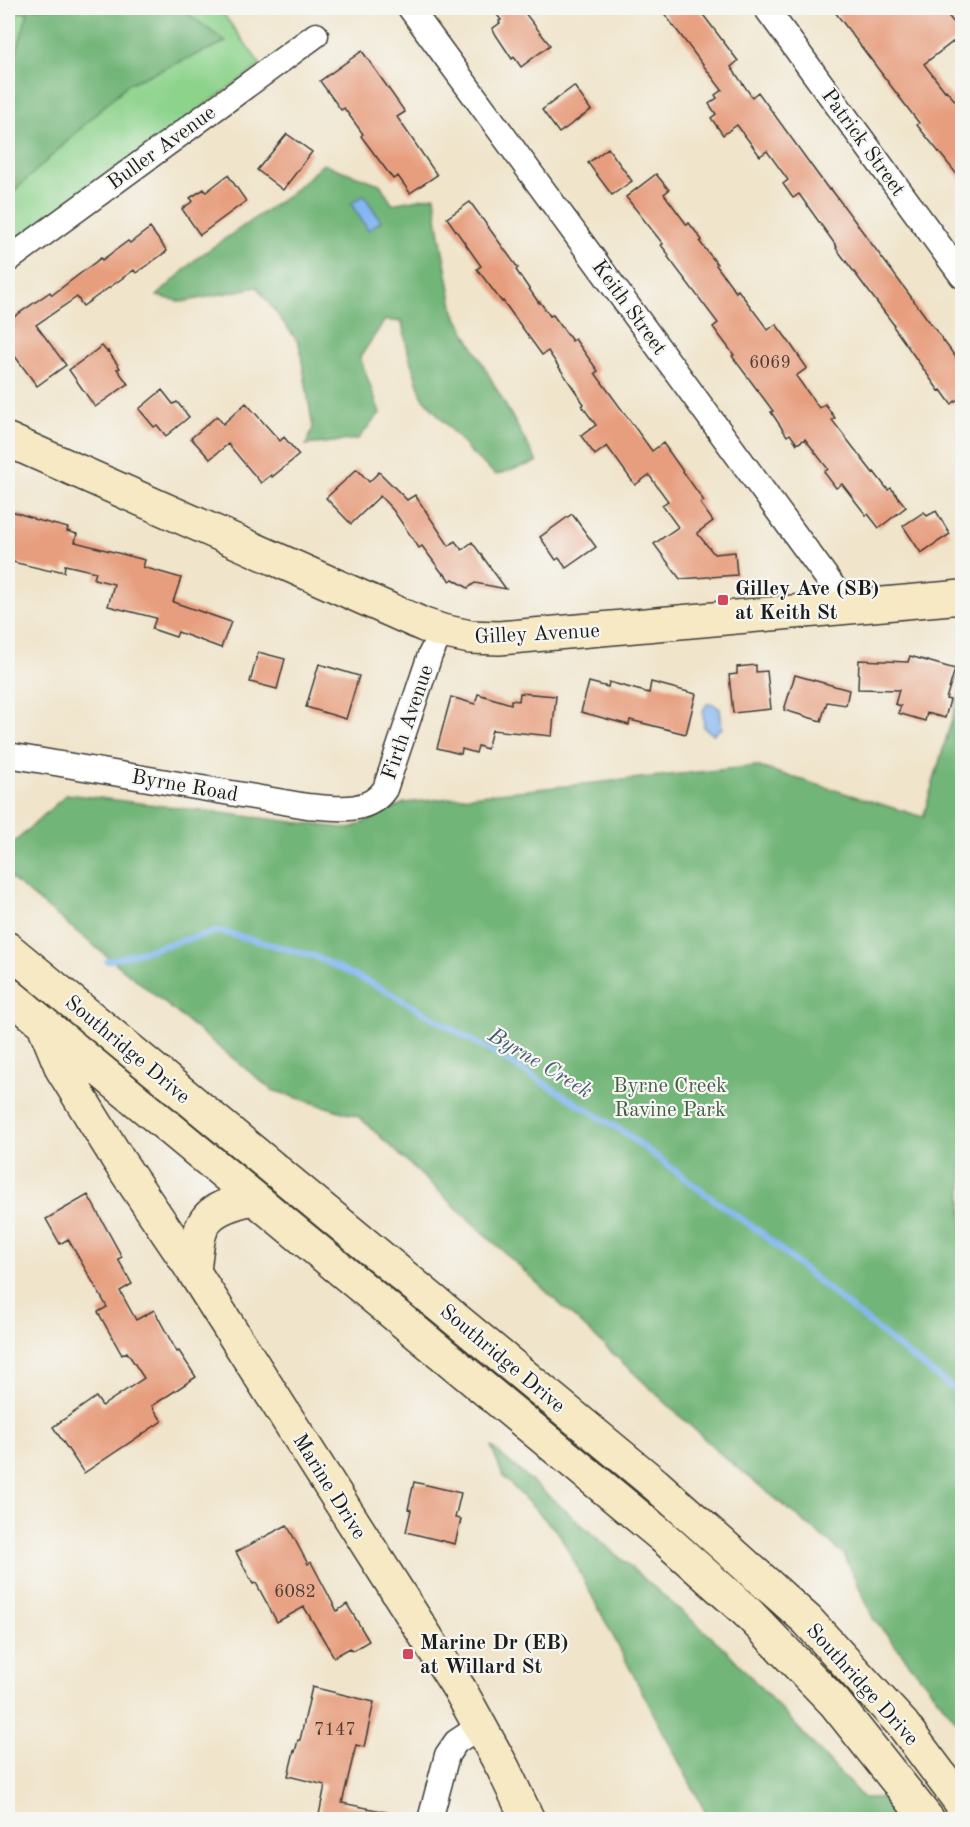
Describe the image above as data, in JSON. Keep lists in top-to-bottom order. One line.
{"streets":{"main road":["Gilley Avenue","Southridge Drive","Marine Drive"],"street":["Patrick Street","Buller Avenue","Keith Street","Firth Avenue","Byrne Road"]},"crossings":[["Keith Street","Gilley Avenue"],["Gilley Avenue","Firth Avenue"],["Firth Avenue","Byrne Road"],["Southridge Drive","Marine Drive"]],"water":["Byrne Creek"],"parks":["Byrne Creek Ravine Park"],"places":{"transit":["Gilley Ave (SB) at Keith St","Marine Dr (EB) at Willard St"]},"house_numbers":["6069","6082","7147"]}
